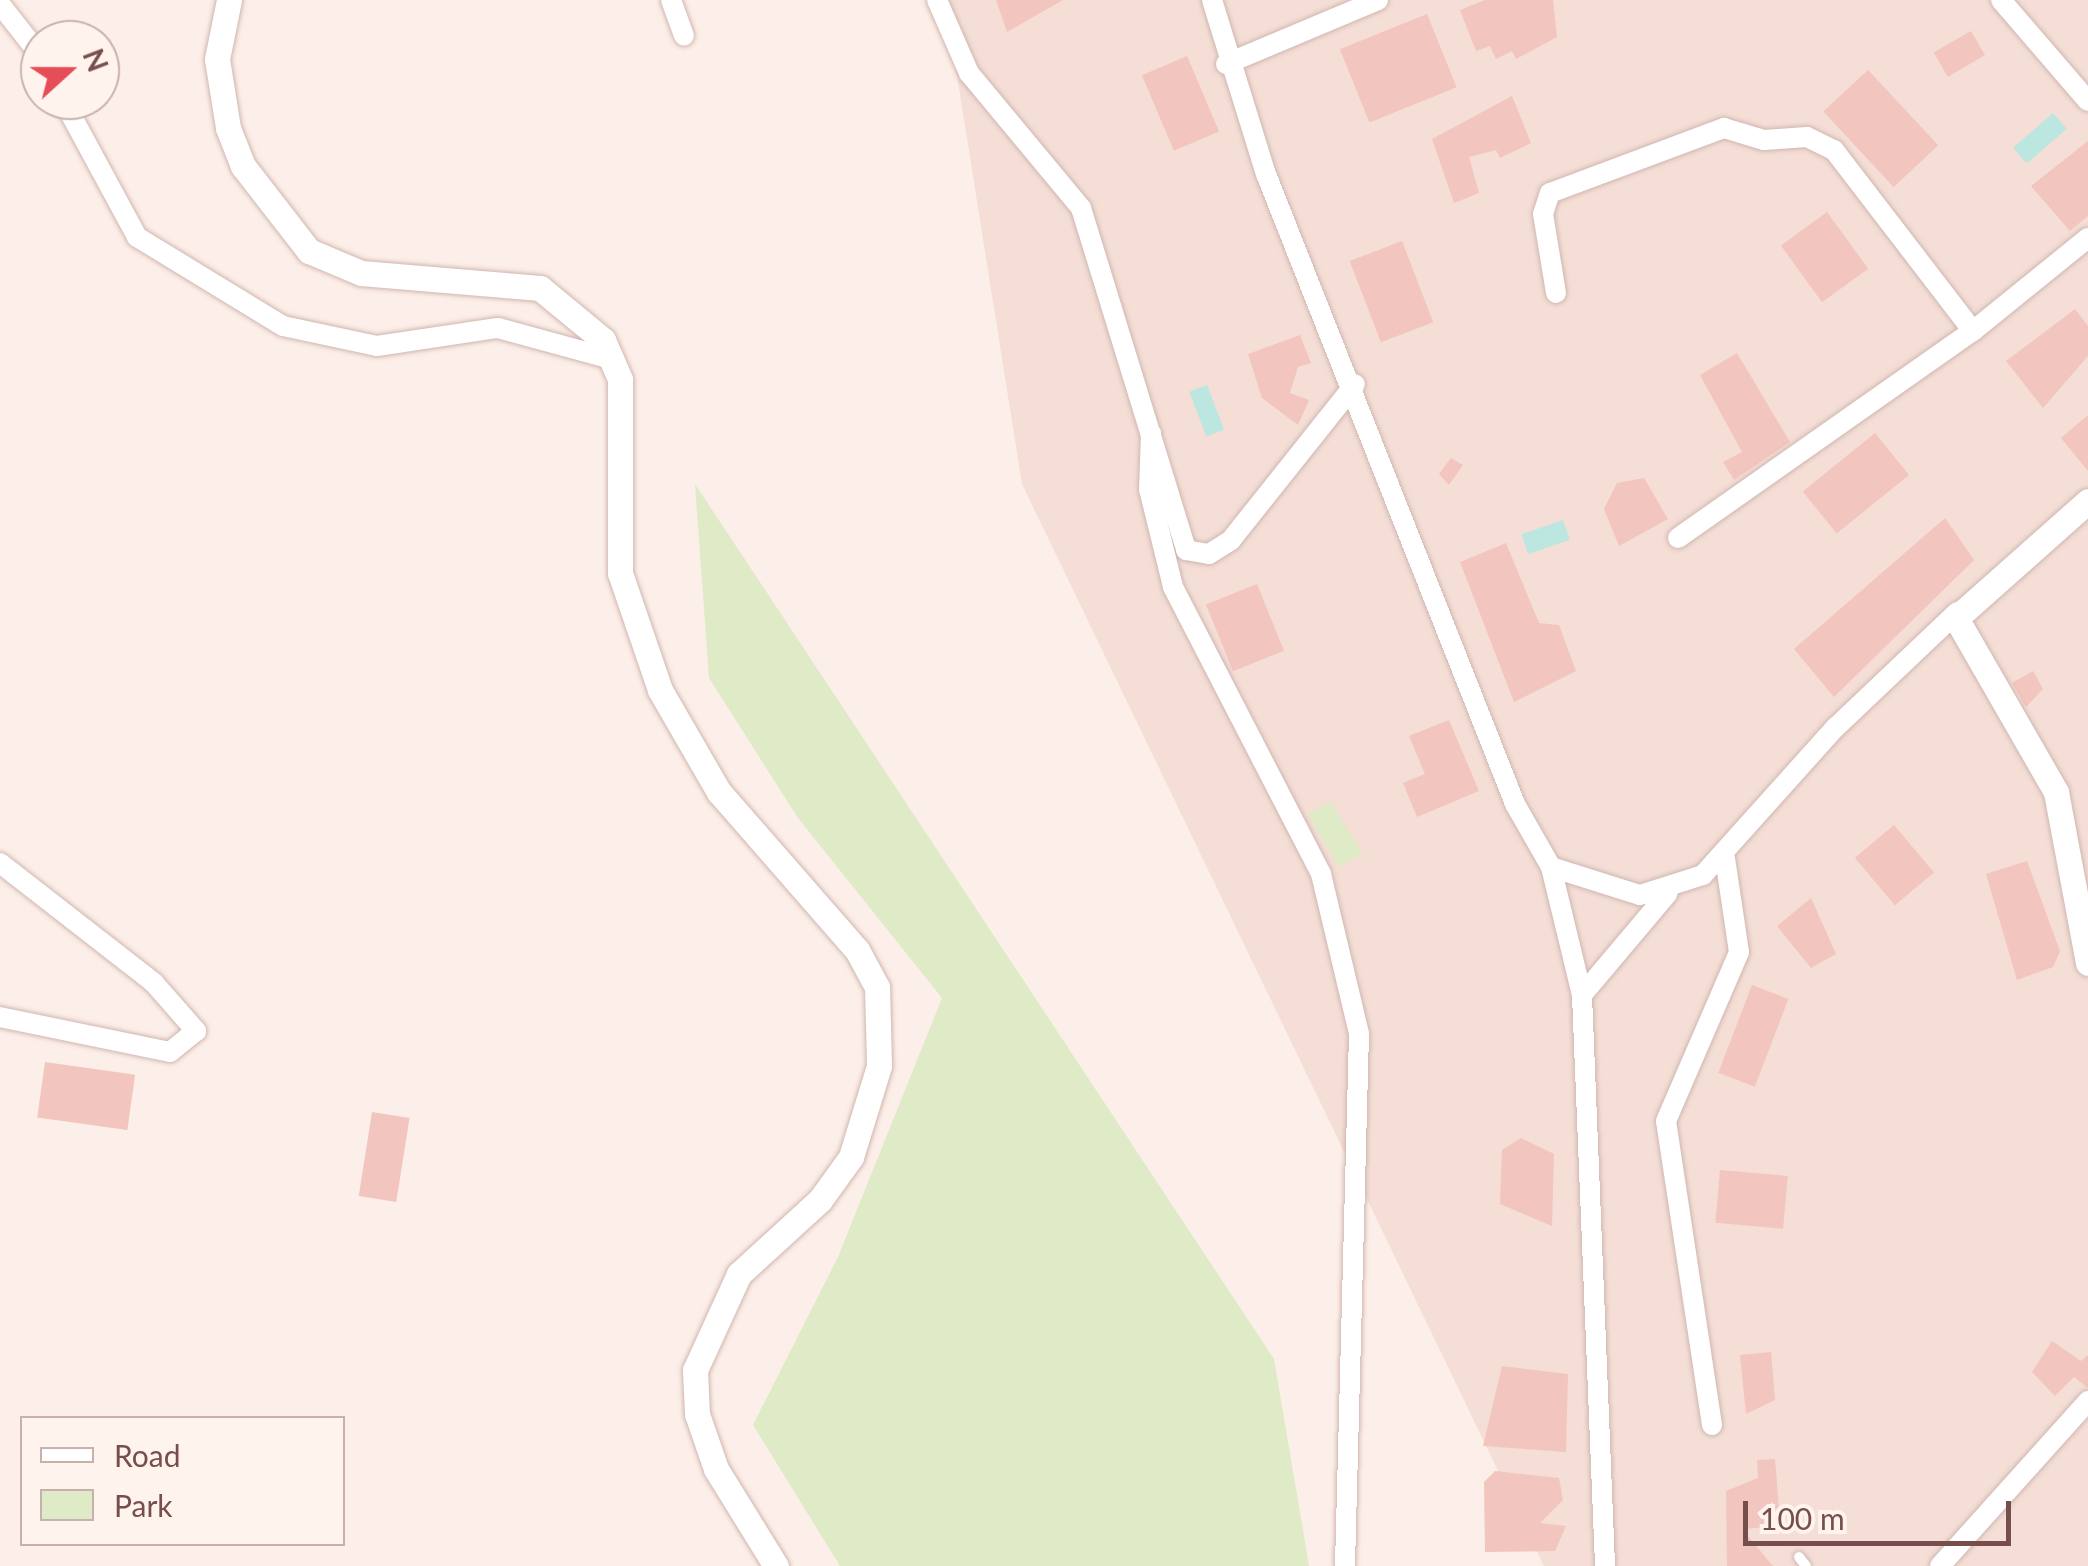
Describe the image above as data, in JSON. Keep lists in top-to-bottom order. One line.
{"legend":["Road","Park"],"scale_bar":"100 m","north":"right"}
